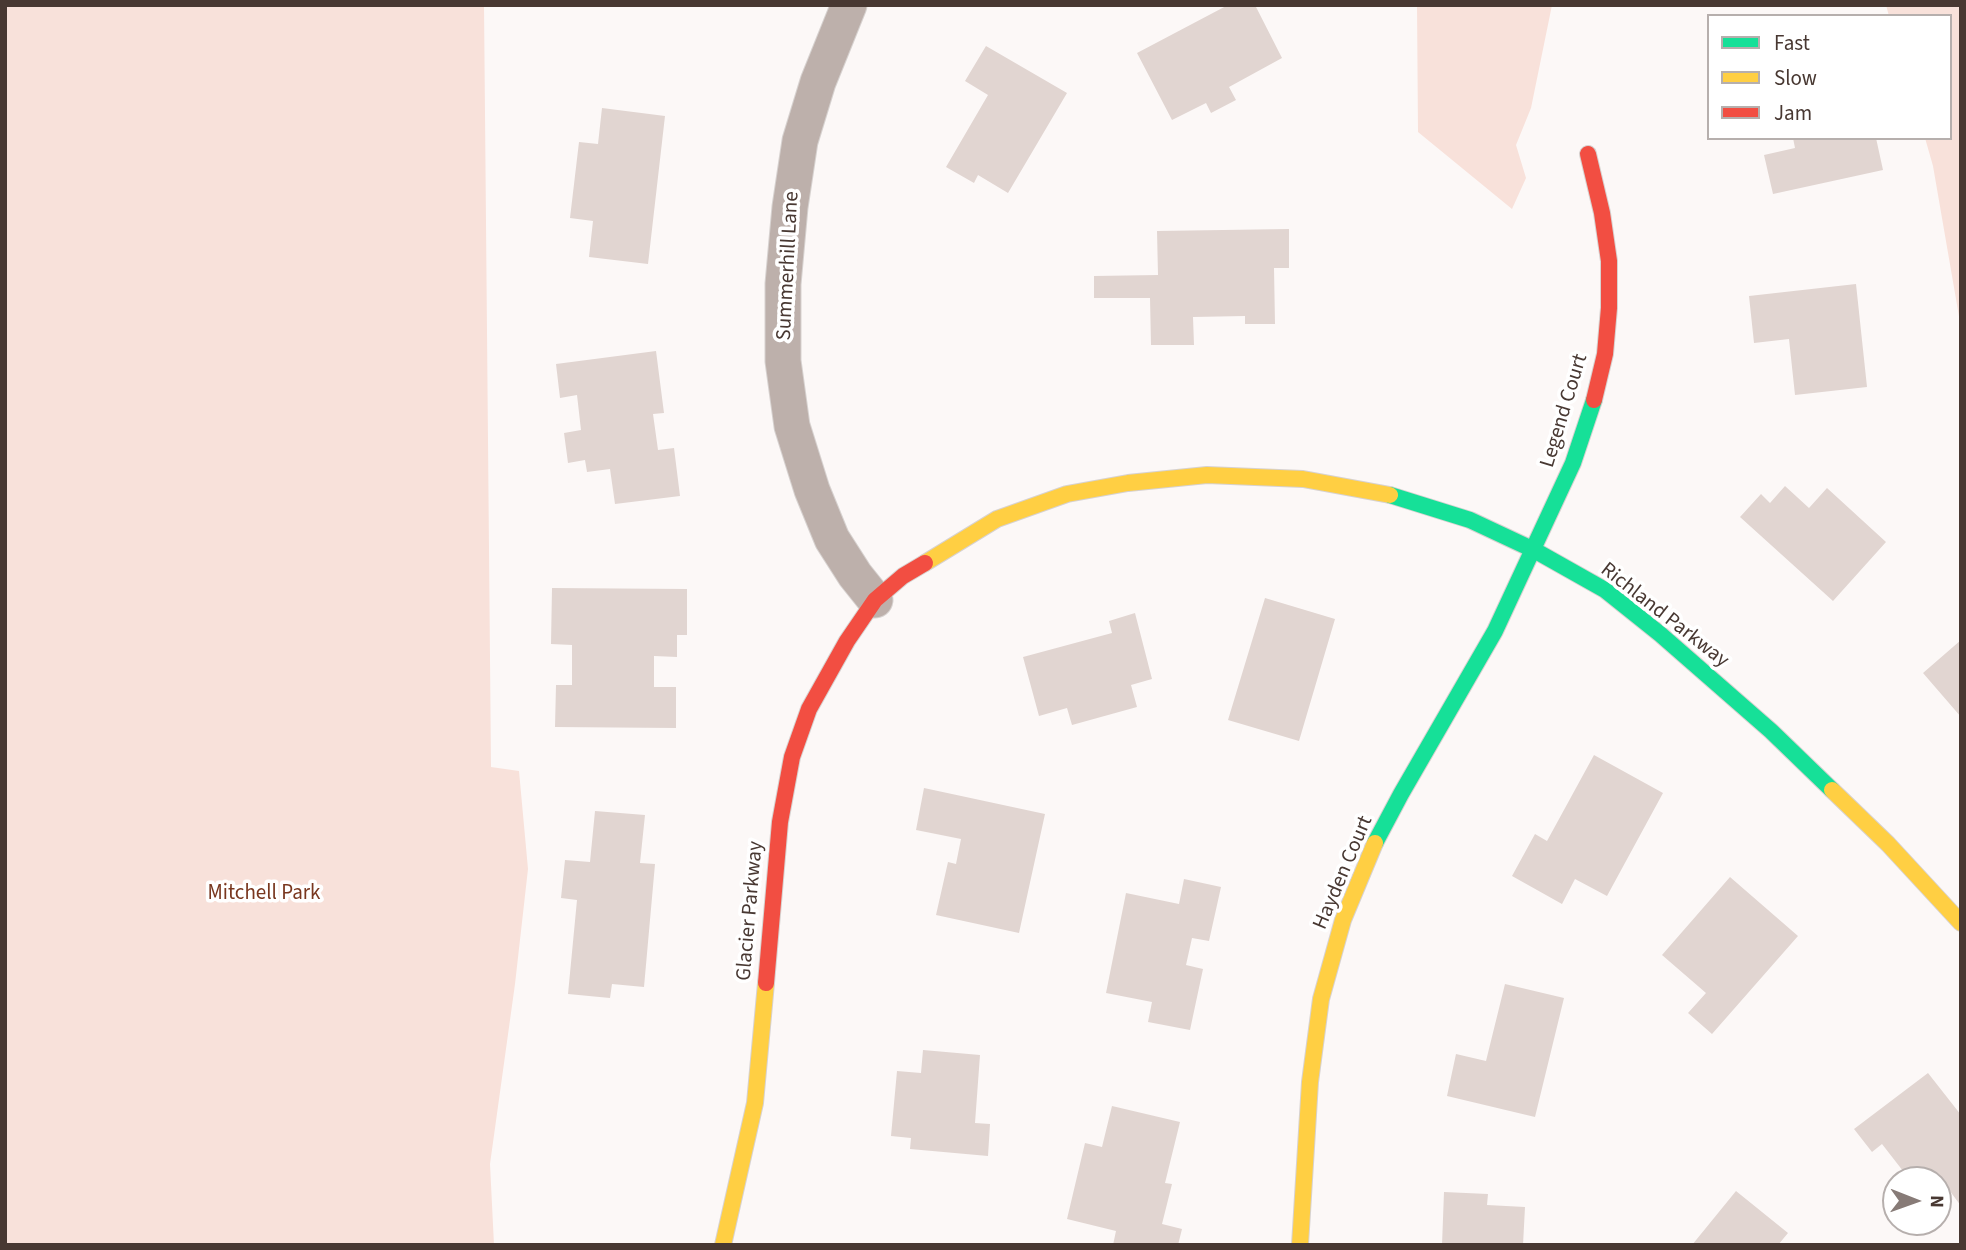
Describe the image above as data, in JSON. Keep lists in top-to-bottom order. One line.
{"streets":{"street":["Summerhill Lane","Legend Court","Richland Parkway","Hayden Court","Glacier Parkway"]},"crossings":[["Summerhill Lane","Richland Parkway"],["Summerhill Lane","Glacier Parkway"],["Legend Court","Richland Parkway"],["Legend Court","Hayden Court"],["Richland Parkway","Hayden Court"],["Richland Parkway","Glacier Parkway"]],"parks":["Mitchell Park"],"legend":["Fast","Slow","Jam"],"north":"right"}
